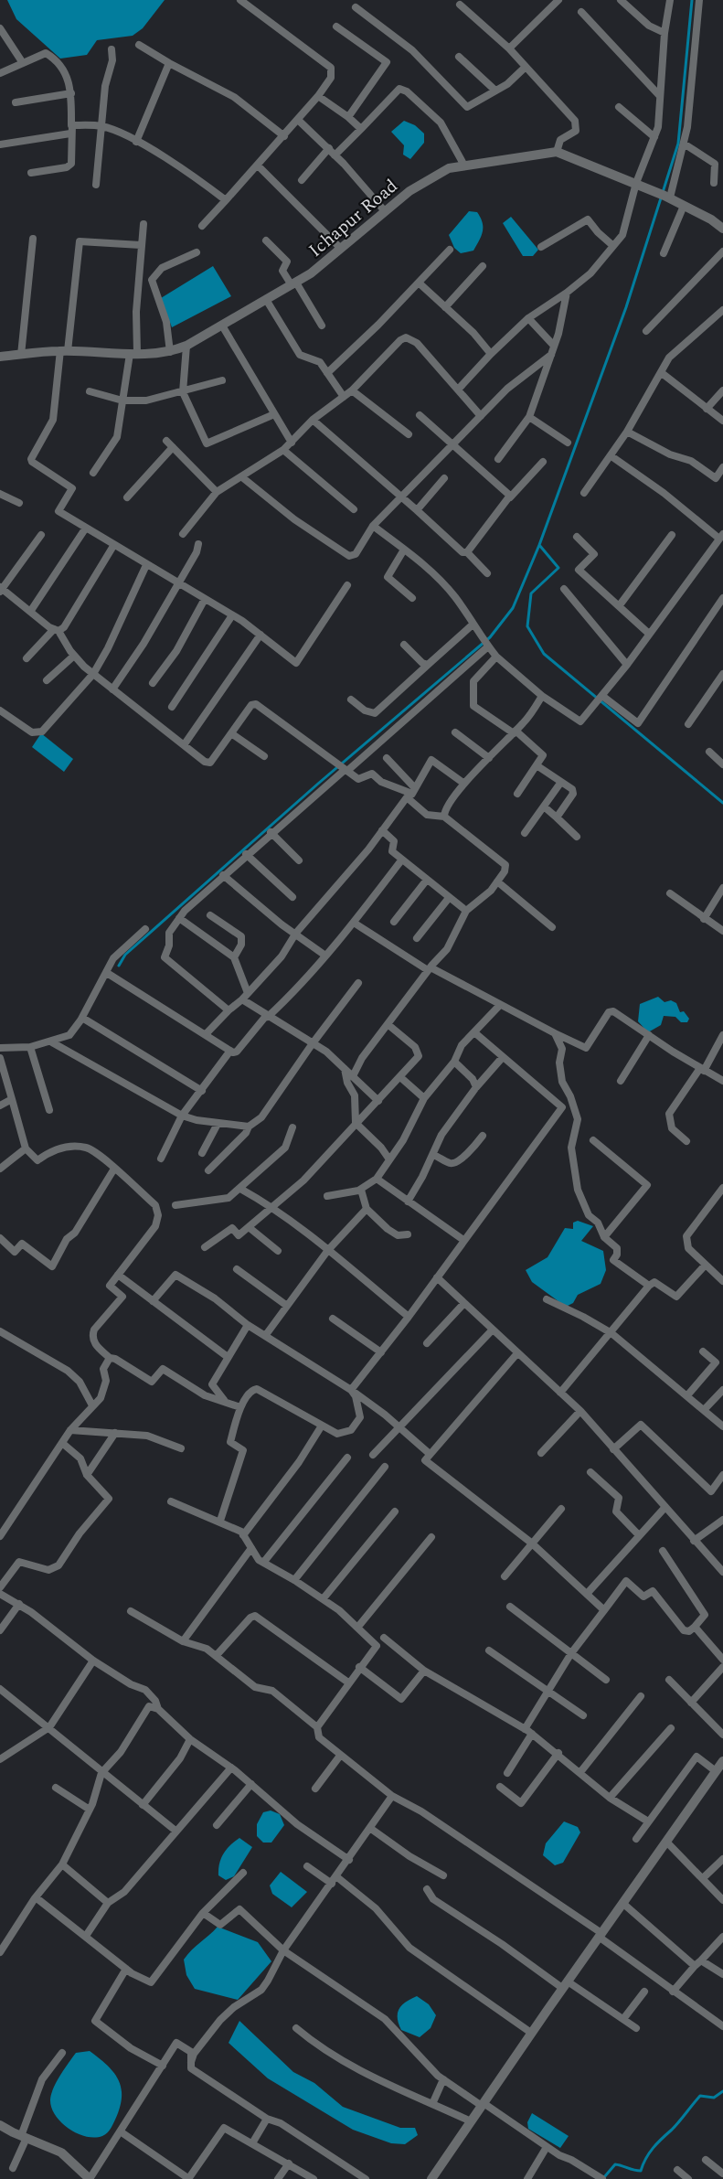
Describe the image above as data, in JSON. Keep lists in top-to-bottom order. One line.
{"streets":{"street":["Ichapur Road"]}}
